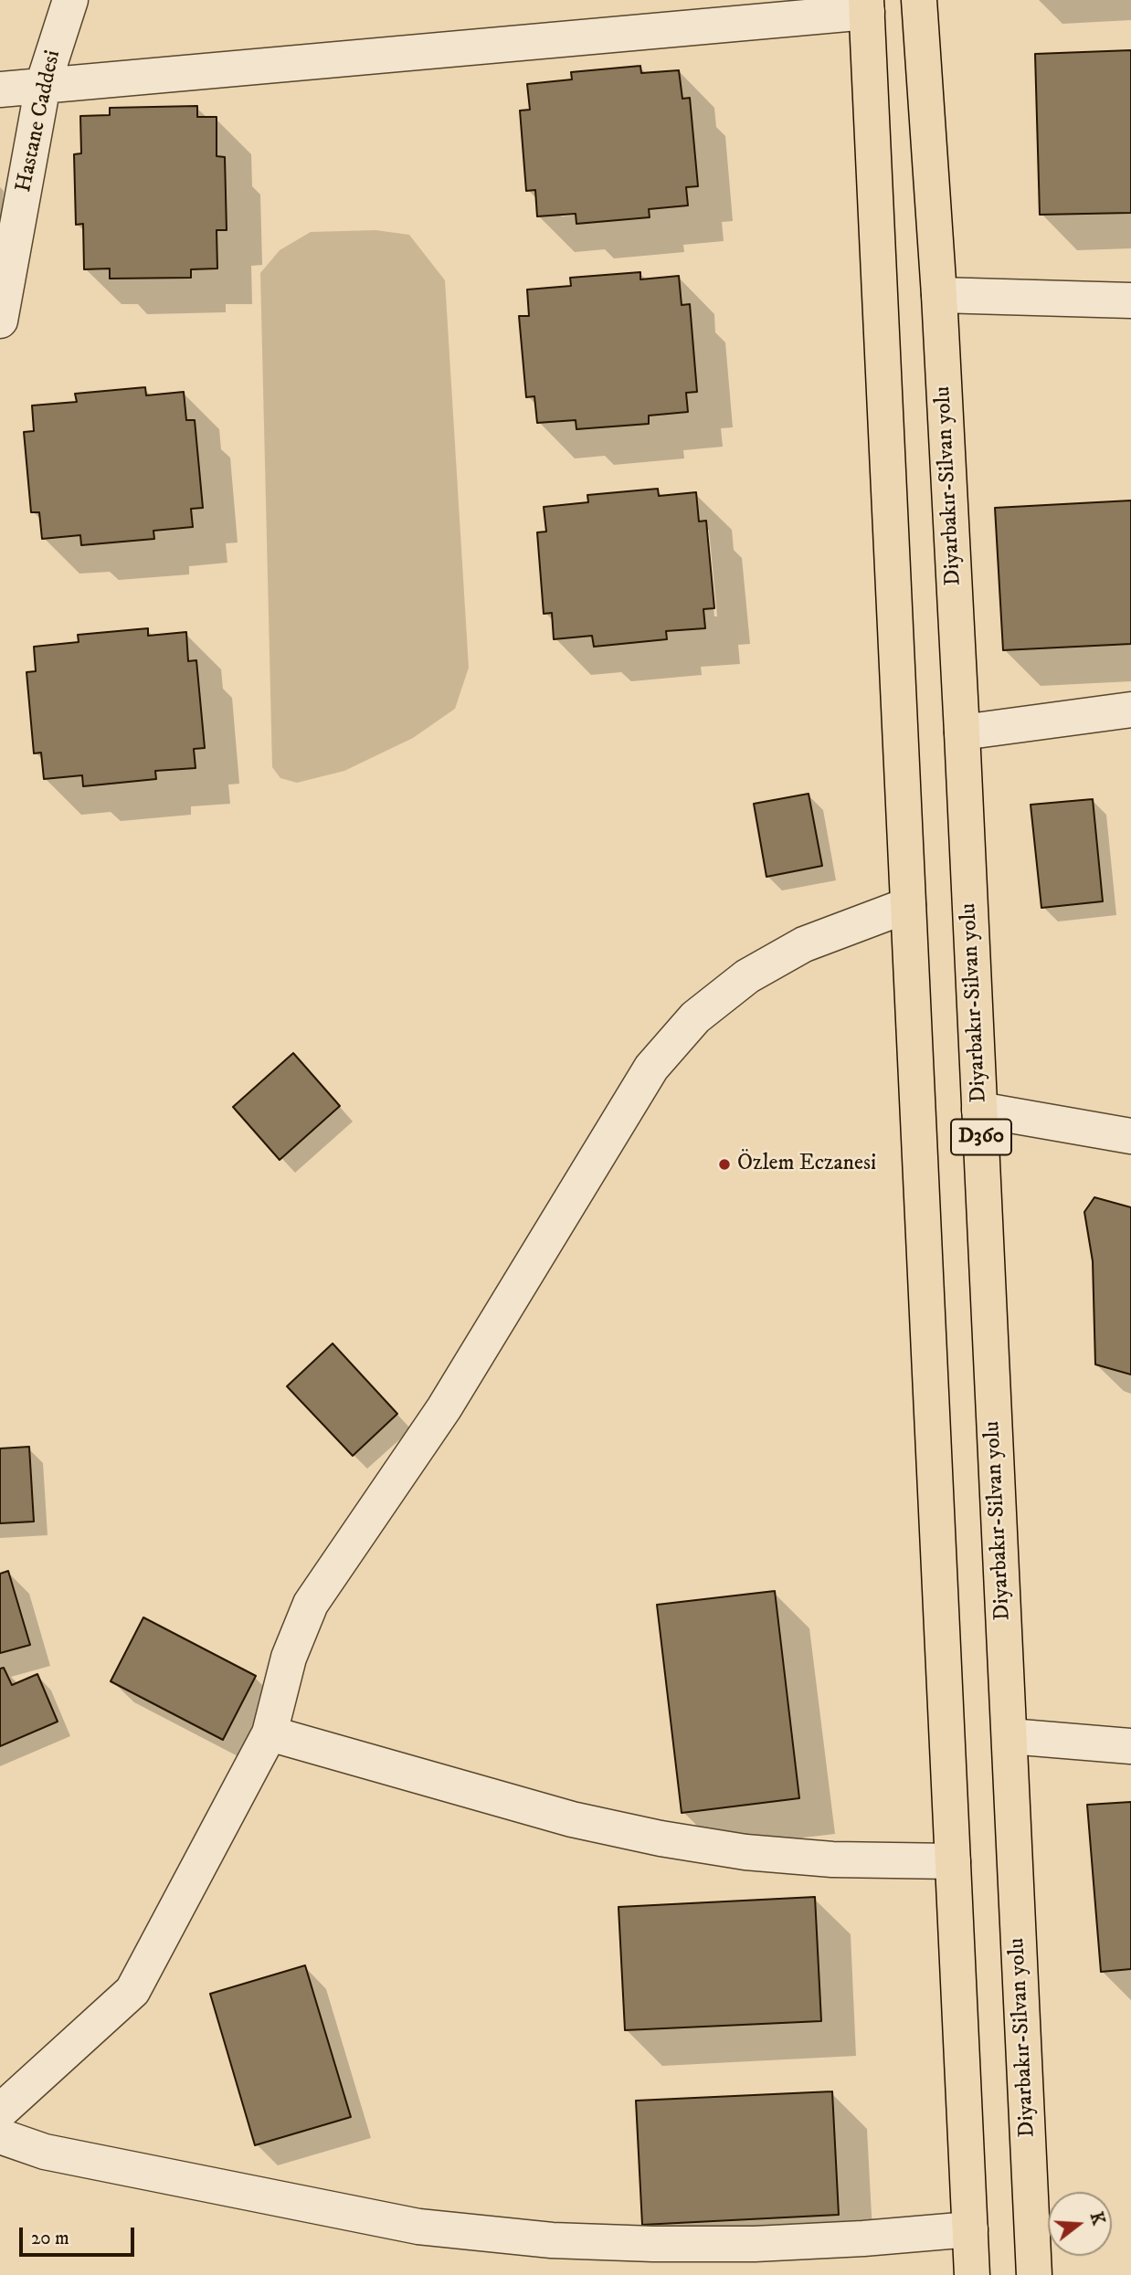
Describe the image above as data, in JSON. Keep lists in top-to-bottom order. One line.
{"streets":{"highway":["Diyarbakır-Silvan yolu","D360"],"street":["Hastane Caddesi"]},"places":["Özlem Eczanesi"],"scale_bar":"20 m","north":"right"}
